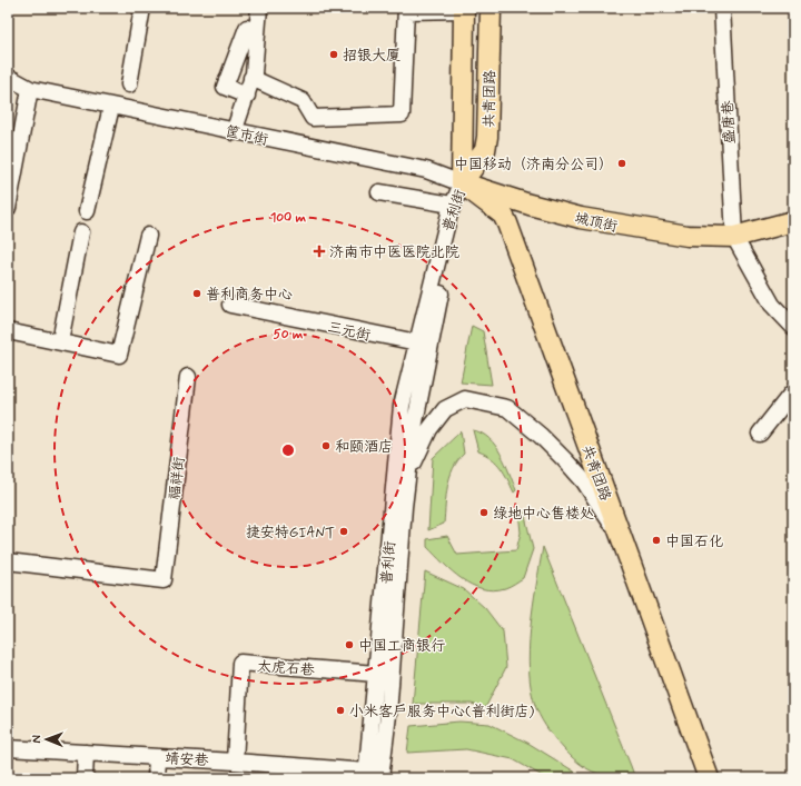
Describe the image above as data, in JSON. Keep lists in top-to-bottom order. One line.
{"streets":{"main road":["共青团路","城顶街"],"street":["盛唐巷","筐市街","普利街","三元街","福祥街","太虎石巷","靖安巷"]},"crossings":[["共青团路","筐市街"],["共青团路","普利街"],["共青团路","城顶街"],["盛唐巷","城顶街"],["筐市街","普利街"],["筐市街","城顶街"],["普利街","城顶街"],["普利街","三元街"],["普利街","太虎石巷"],["普利街","靖安巷"],["太虎石巷","靖安巷"]],"places":{"other":["招银大厦","中国移动（济南分公司）","普利商务中心","和颐酒店","绿地中心售楼处","捷安特GIANT","中国石化","中国工商银行","小米客户服务中心(普利街店)"],"health":["济南市中医医院北院"]},"north":"left","rings":["100 m","50 m"]}
